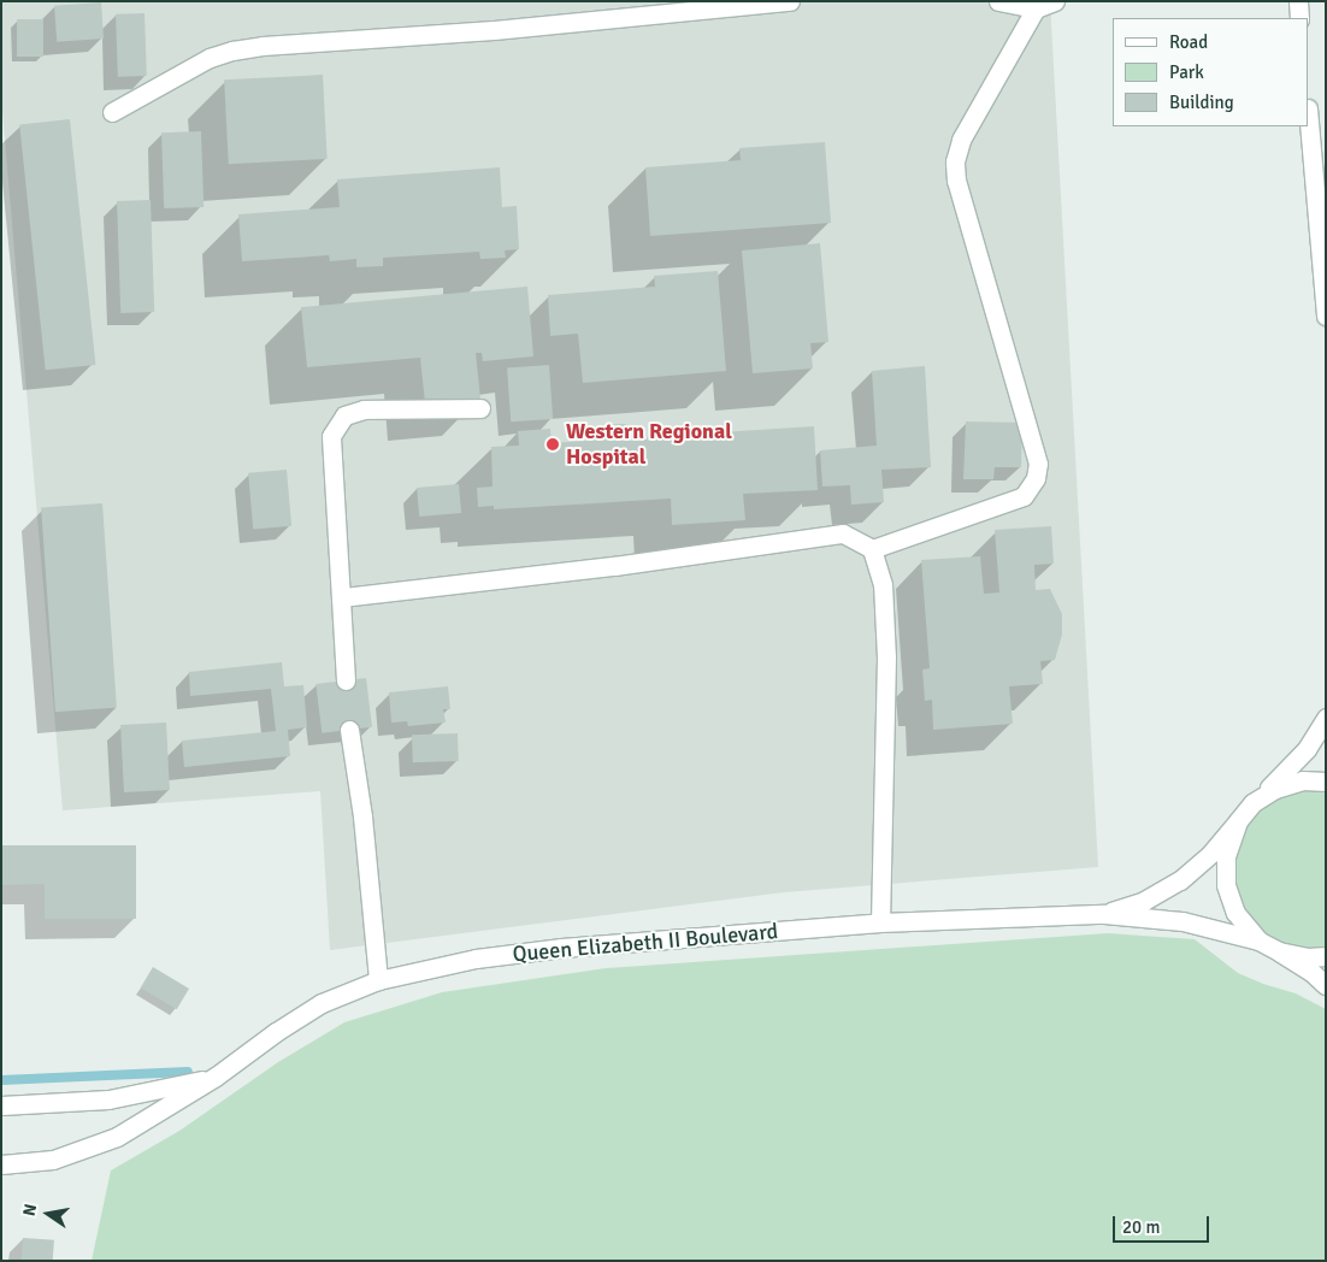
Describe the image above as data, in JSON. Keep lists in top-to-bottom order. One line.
{"streets":{"street":["Queen Elizabeth II Boulevard"]},"places":["Western Regional Hospital"],"legend":["Road","Park","Building"],"scale_bar":"20 m","north":"left"}
